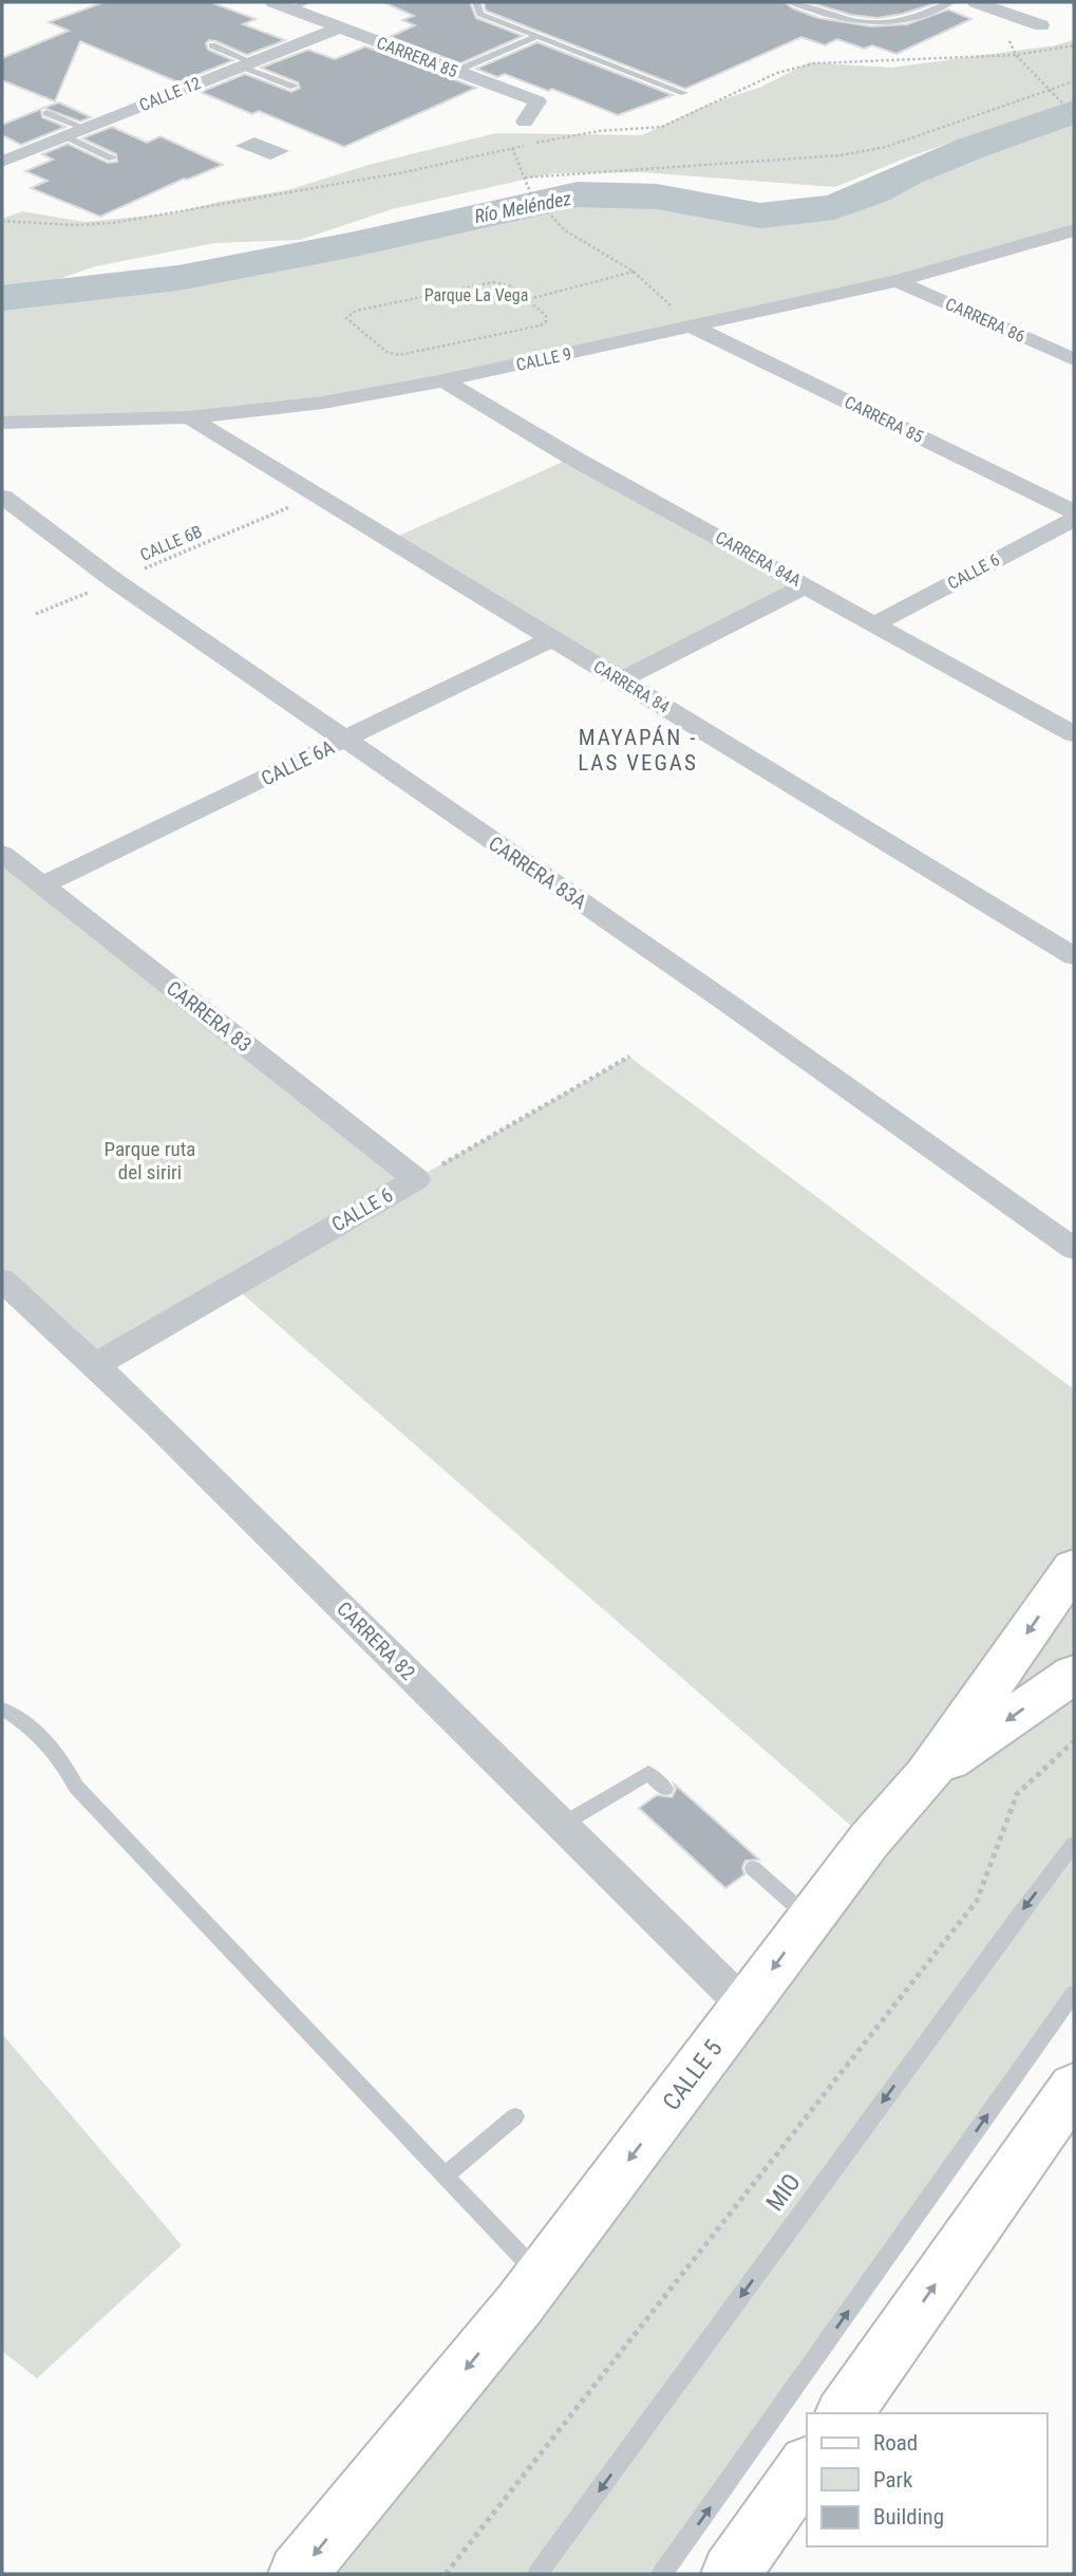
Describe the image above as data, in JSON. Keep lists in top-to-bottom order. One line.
{"streets":{"main road":["CALLE 5"],"street":["CARRERA 85","CALLE 12","CARRERA 86","CALLE 9","CARRERA 84A","CALLE 6","CARRERA 84","CALLE 6A","CARRERA 83A","CARRERA 83","CARRERA 82"],"lane":["MIO"],"path":["CALLE 6B"]},"crossings":[["CARRERA 85","CALLE 12"],["CARRERA 85","CALLE 9"],["CARRERA 86","CALLE 9"],["CALLE 9","CARRERA 84A"],["CALLE 9","CARRERA 84"],["CALLE 6B","CARRERA 84"],["CALLE 6B","CARRERA 83A"],["CARRERA 84A","CALLE 6"],["CALLE 6","CARRERA 83"],["CALLE 6","CARRERA 82"],["CARRERA 84","CALLE 6A"],["CALLE 6A","CARRERA 83A"],["CALLE 6A","CARRERA 83"],["CARRERA 82","CALLE 5"]],"districts":["MAYAPÁN - LAS VEGAS"],"water":["Río Meléndez"],"parks":["Parque La Vega","Parque ruta del siriri"],"legend":["Road","Park","Building"]}
